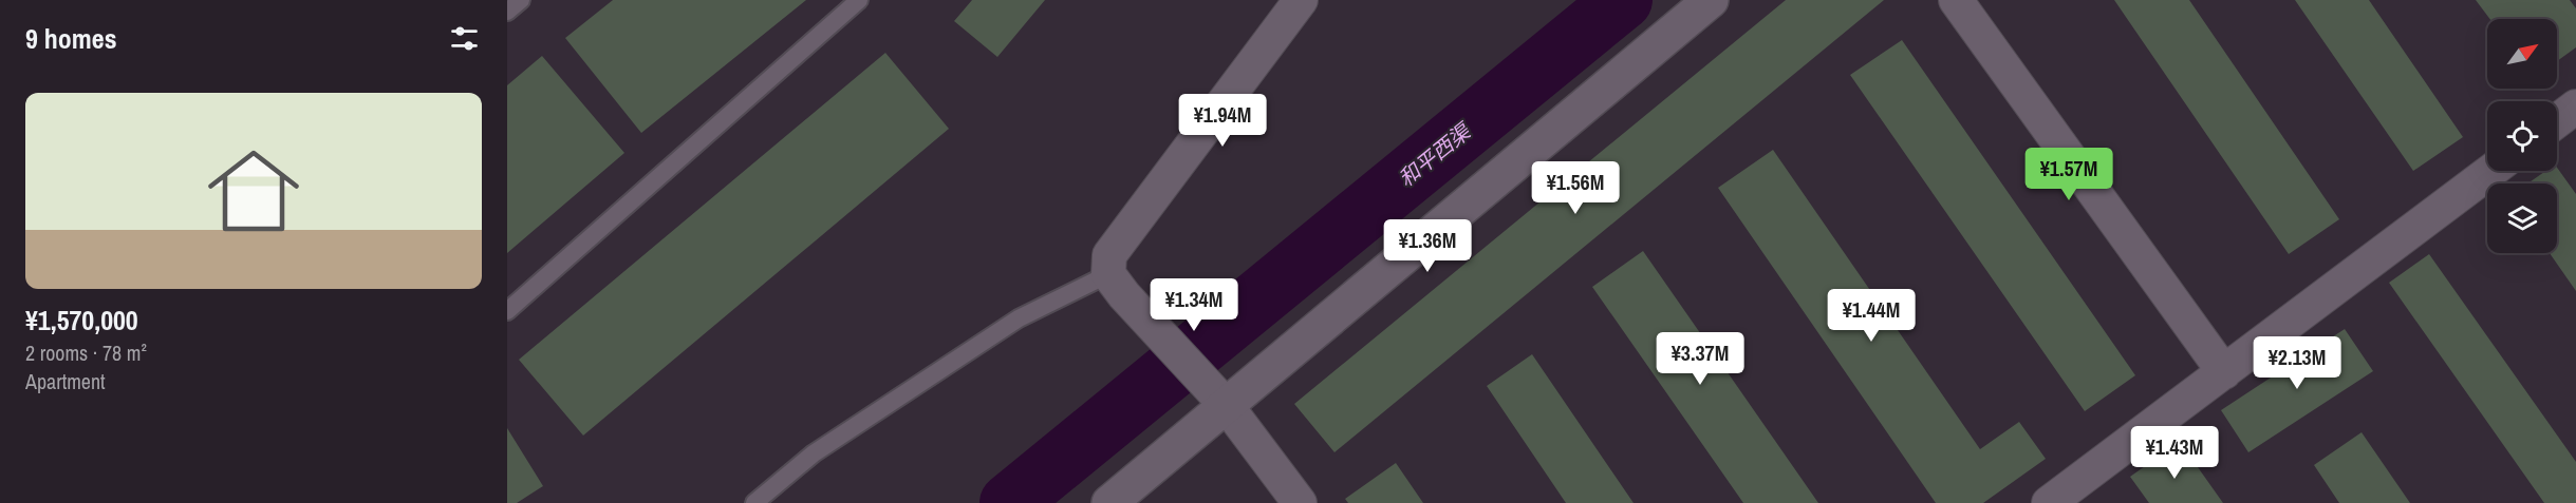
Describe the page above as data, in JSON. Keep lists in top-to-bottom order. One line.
{"water":["和平西渠"],"north":"top right","page":{"heading":"9 homes","list":[{"name":"¥1,570,000","note":"2 rooms · 78 m² · Apartment"}],"price":["¥1.94M","¥1.57M","¥1.56M","¥1.36M","¥1.34M","¥1.44M","¥3.37M","¥2.13M","¥1.43M"]}}
